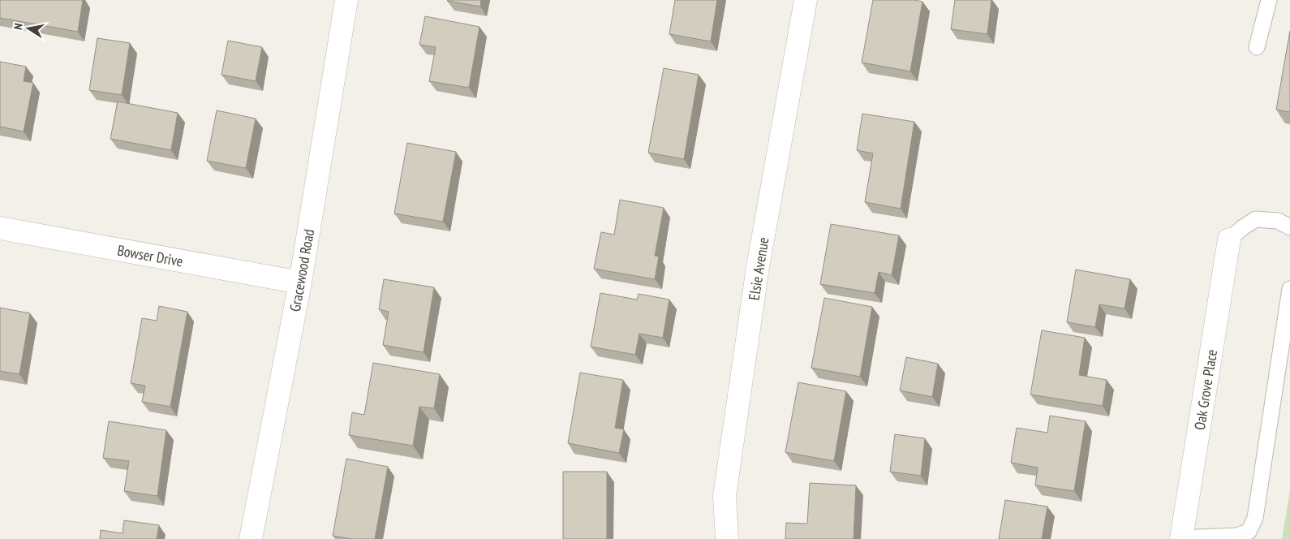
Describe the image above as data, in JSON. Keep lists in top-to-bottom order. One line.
{"streets":{"street":["Bowser Drive","Elsie Avenue","Gracewood Road","Oak Grove Place"]},"crossings":[["Bowser Drive","Gracewood Road"]],"north":"left"}
